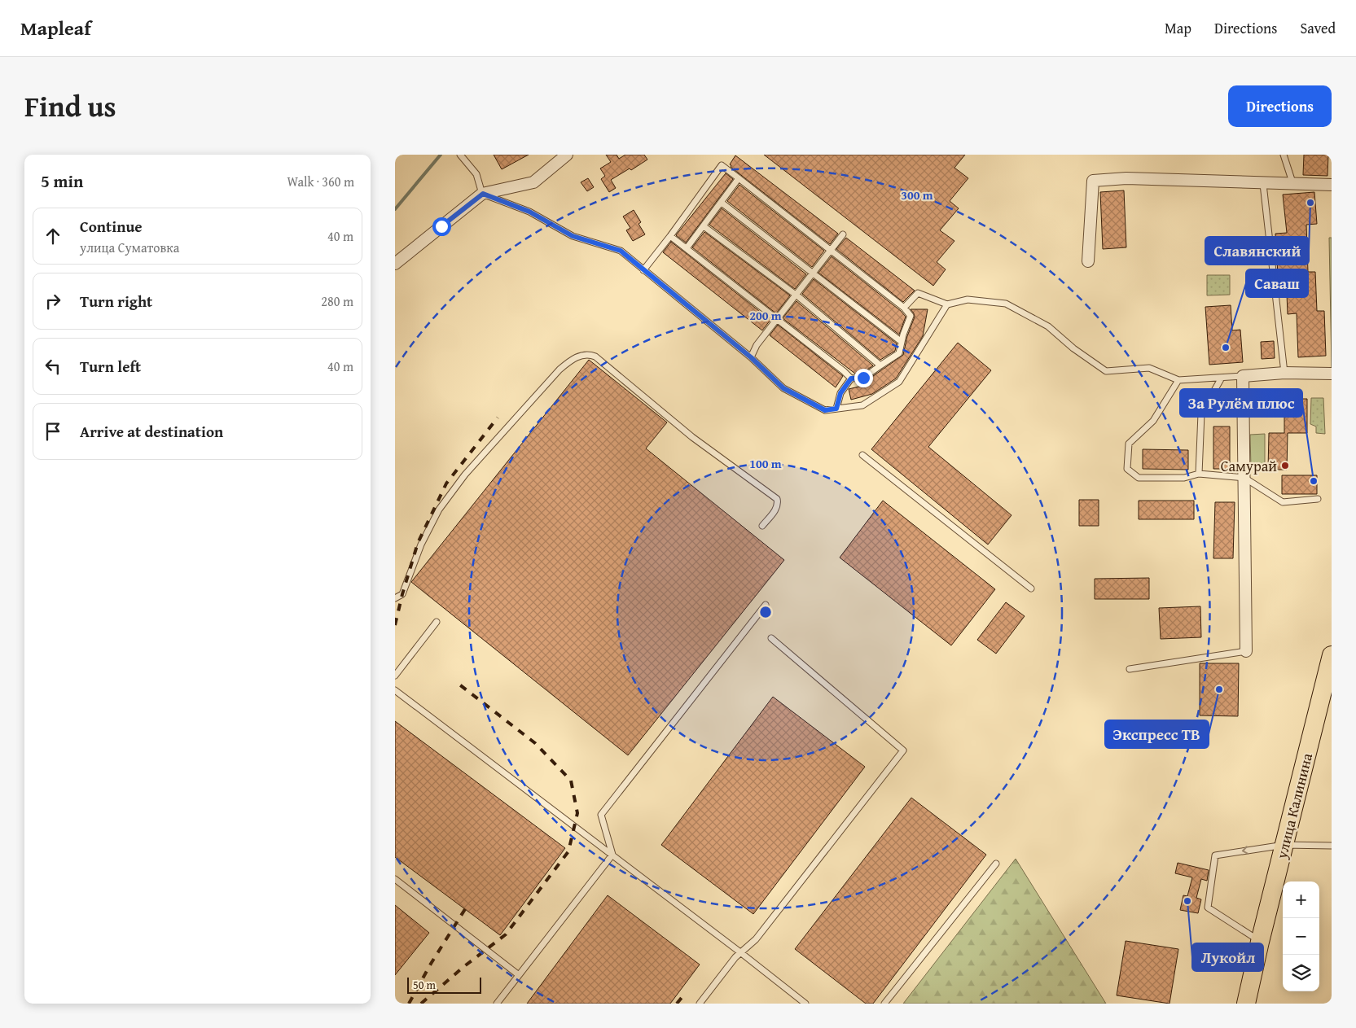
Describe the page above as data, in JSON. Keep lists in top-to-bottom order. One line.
{"streets":{"main road":["улица Калинина"]},"places":["Славянский","Саваш","Самурай","За Рулём плюс","Экспресс ТВ","Лукойл"],"scale_bar":"50 m","page":{"header":"Mapleaf","nav":["Map","Directions","Saved"],"title":"Find us","buttons":"Directions","heading":["5 min","Walk · 360 m"],"list":[["Continue","улица Суматовка","40 m"],["Turn right","280 m"],["Turn left","40 m"],"Arrive at destination"],"map_buttons":["+","−"],"scale":"50 m"},"rings":["300 m","200 m","100 m"]}
